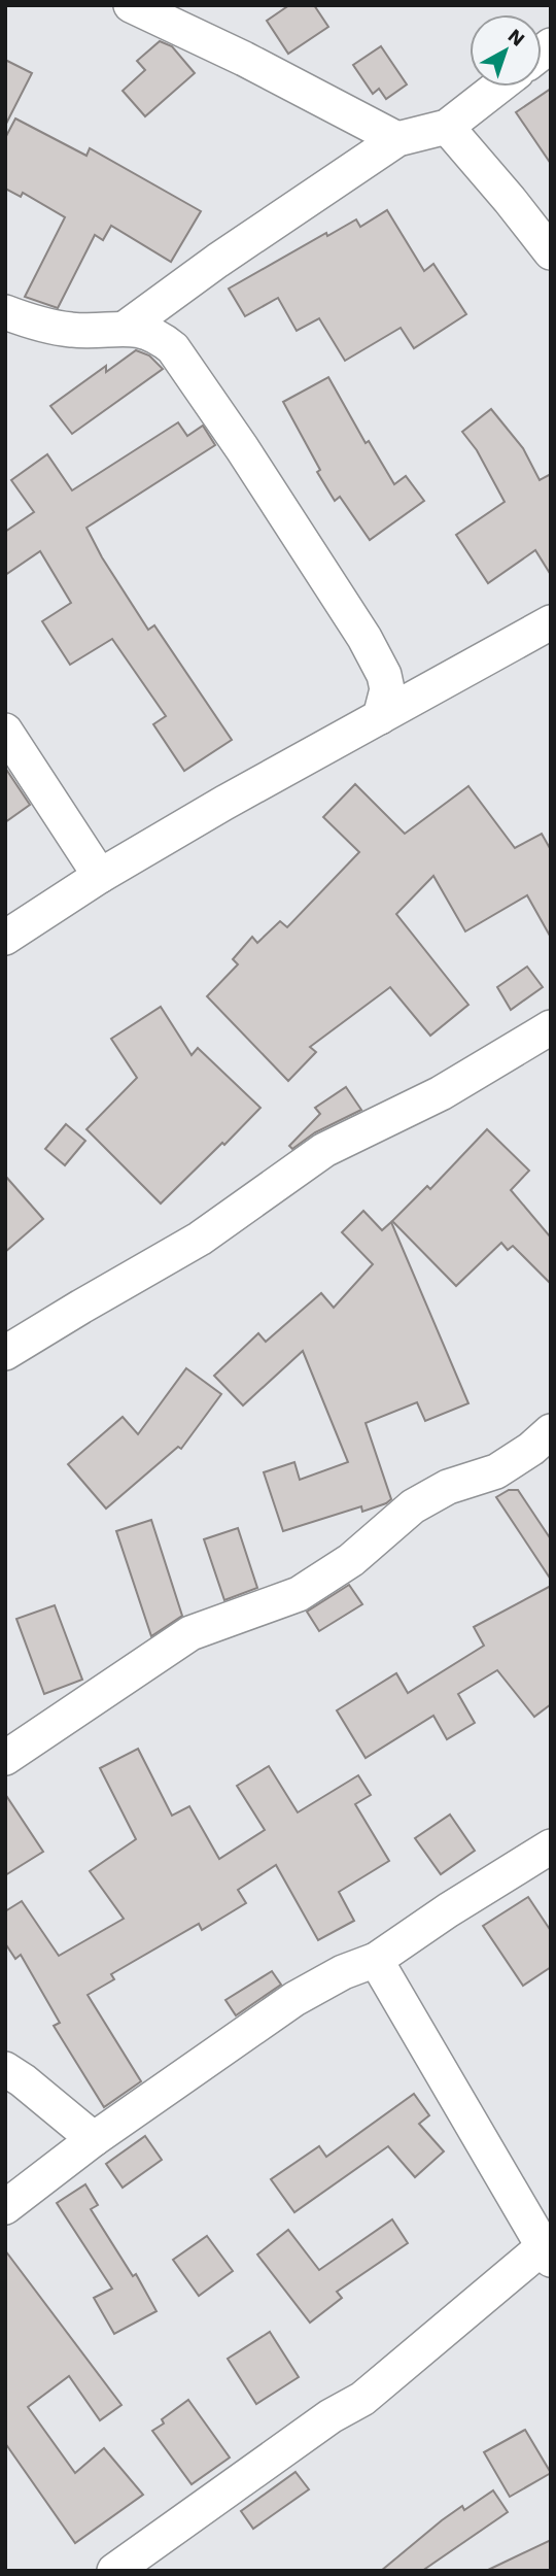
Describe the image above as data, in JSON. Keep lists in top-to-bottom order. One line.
{"north":"top right"}
